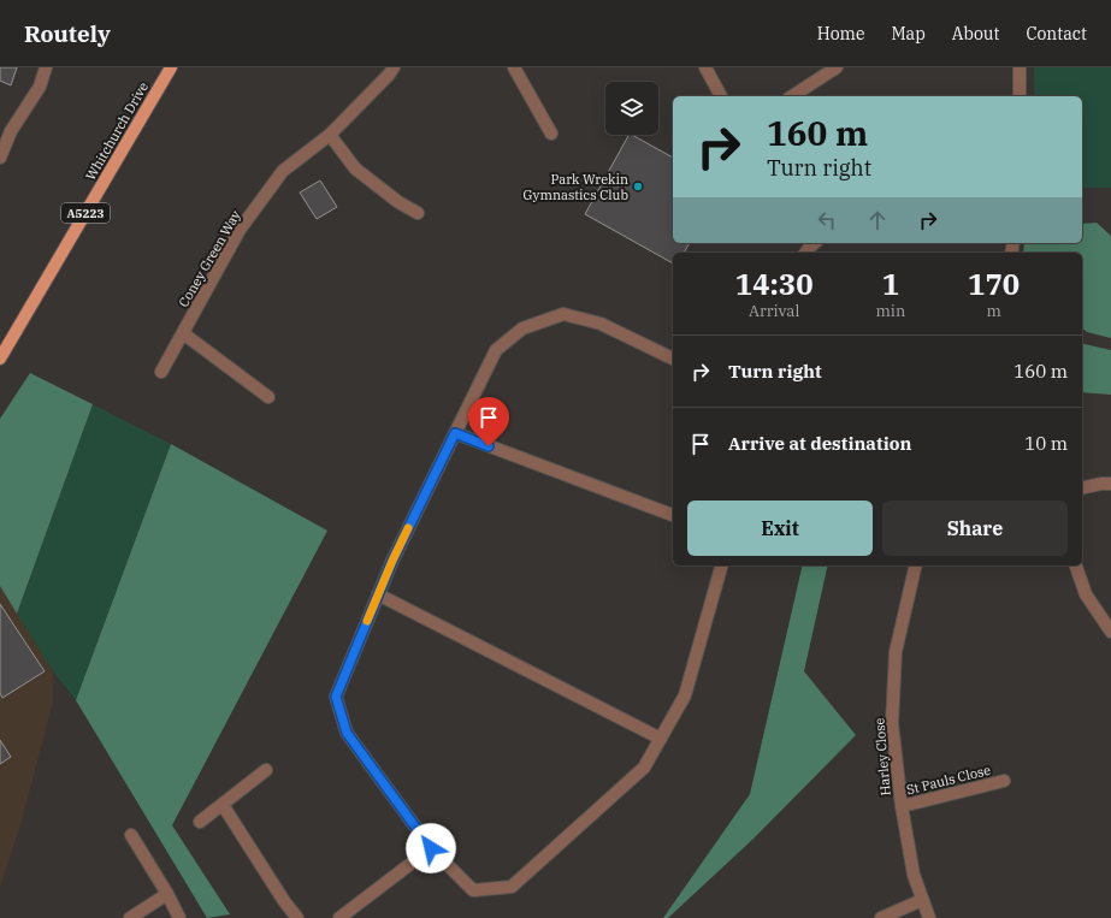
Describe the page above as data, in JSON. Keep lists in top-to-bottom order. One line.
{"streets":{"main road":["Whitchurch Drive","A5223"],"street":["Coney Green Way","Harley Close","St Pauls Close"]},"crossings":[["Harley Close","St Pauls Close"]],"places":["Park Wrekin Gymnastics Club"],"page":{"header":"Routely","nav":["Home","Map","About","Contact"],"turn":["160 m","Turn right"],"eta":["14:30","Arrival","1","min","170","m"],"list":[{"name":"Turn right","value":"160 m"},{"name":"Arrive at destination","value":"10 m"}],"buttons":["Exit","Share"]}}
